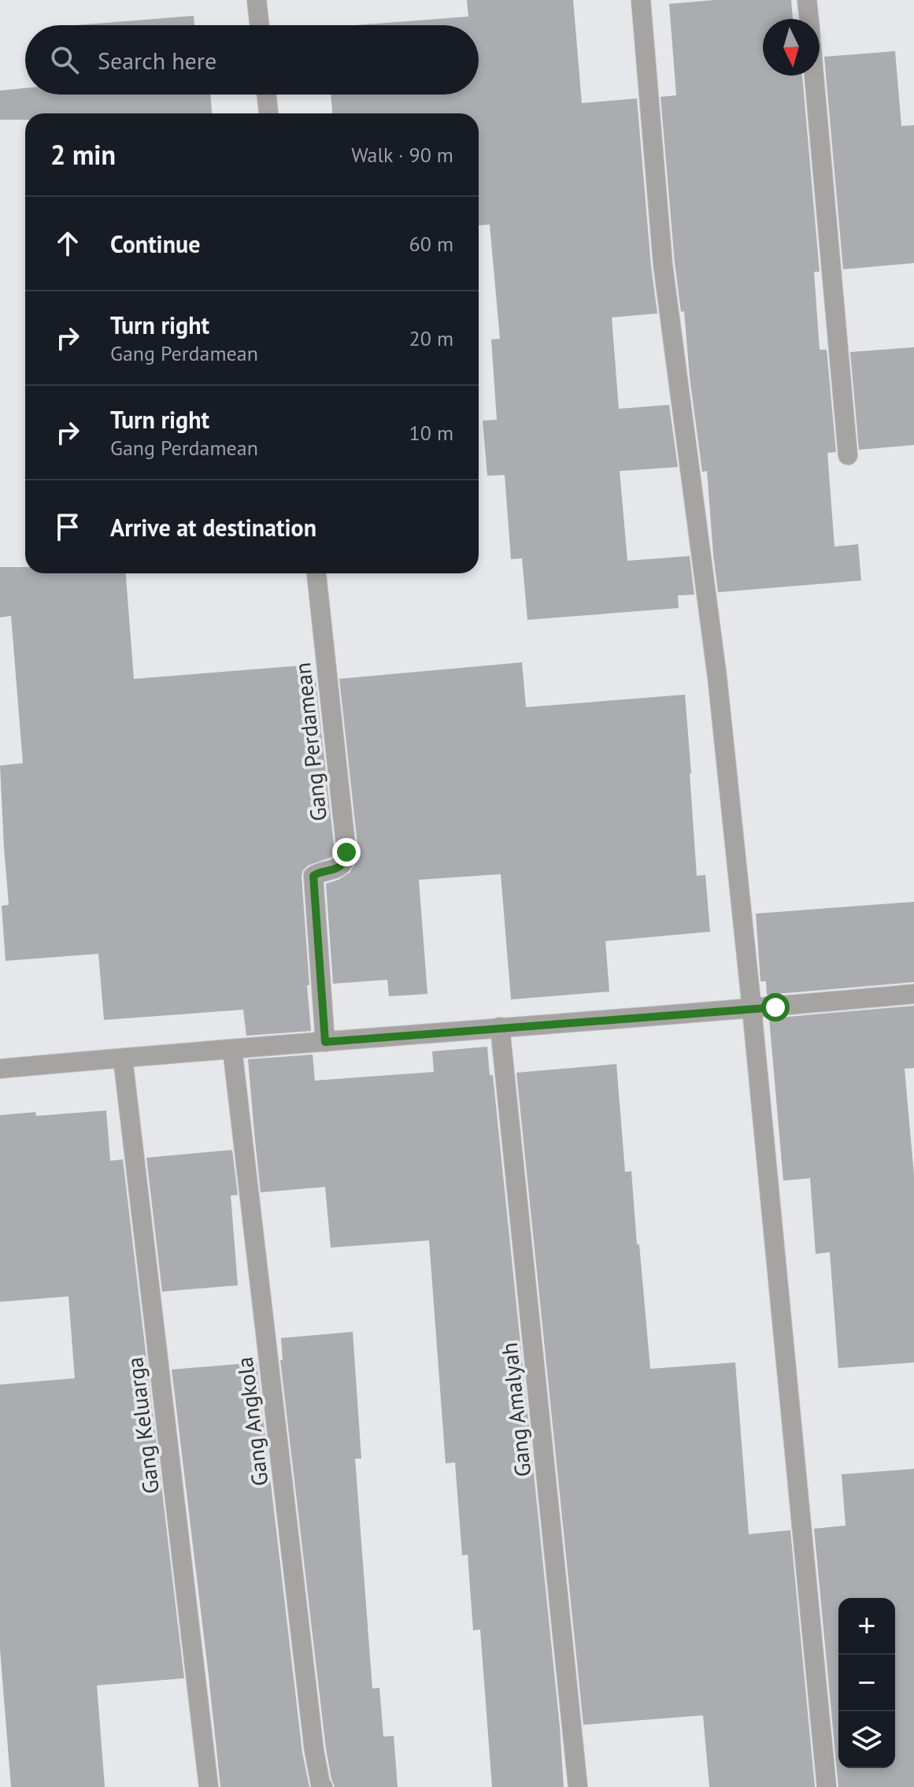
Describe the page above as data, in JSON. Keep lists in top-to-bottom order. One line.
{"streets":{"street":["Gang Perdamean","Gang Amalyah","Gang Angkola","Gang Keluarga"]},"north":"bottom","page":{"search":"Search here","heading":["2 min","Walk · 90 m"],"list":[["Continue","60 m"],["Turn right","Gang Perdamean","20 m"],["Turn right","Gang Perdamean","10 m"],"Arrive at destination"],"map_buttons":["+","−"]}}
